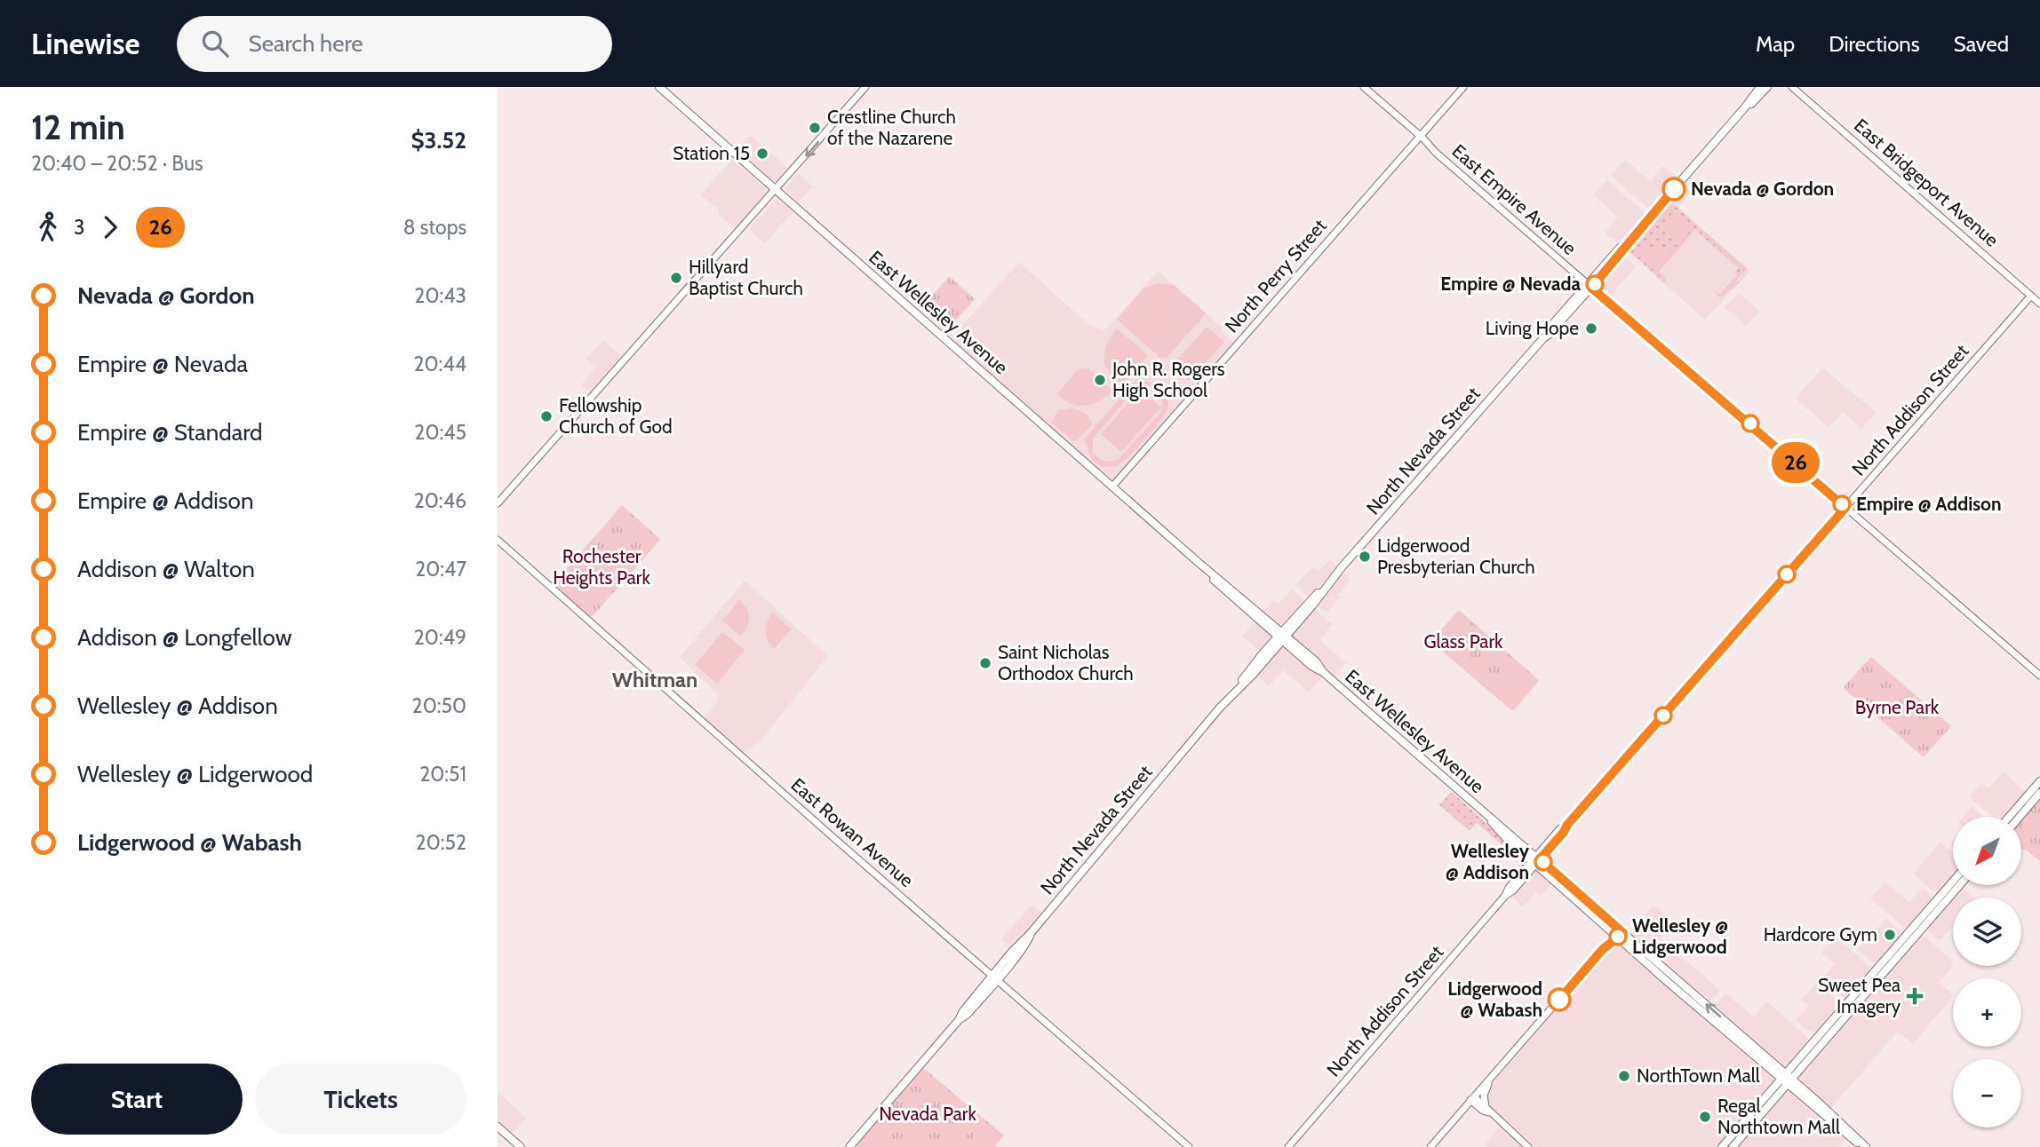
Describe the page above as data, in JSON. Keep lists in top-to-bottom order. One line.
{"streets":{"main road":["East Wellesley Avenue","North Nevada Street"],"street":["East Bridgeport Avenue","East Empire Avenue","North Perry Street","North Addison Street","East Rowan Avenue"]},"crossings":[["East Bridgeport Avenue","North Addison Street"],["East Empire Avenue","North Perry Street"],["East Empire Avenue","North Addison Street"],["East Empire Avenue","North Nevada Street"],["North Perry Street","East Wellesley Avenue"],["East Wellesley Avenue","North Addison Street"],["East Wellesley Avenue","North Nevada Street"],["North Nevada Street","East Rowan Avenue"]],"districts":["Whitman"],"parks":["Rochester Heights Park","Glass Park","Byrne Park","Nevada Park"],"places":{"other":["Crestline Church of the Nazarene","Station 15","Nevada @ Gordon","Hillyard Baptist Church","Empire @ Nevada","Living Hope","John R. Rogers High School","Fellowship Church of God","Empire @ Addison","Lidgerwood Presbyterian Church","Saint Nicholas Orthodox Church","Wellesley @ Addison","Hardcore Gym","Wellesley @ Lidgerwood","Lidgerwood @ Wabash","NorthTown Mall","Regal Northtown Mall"],"health":["Sweet Pea Imagery"]},"lines":["bus line 26"],"north":"bottom left","page":{"header":"Linewise","search":"Search here","nav":["Map","Directions","Saved"],"heading":["12 min","20:40 – 20:52 · Bus","$3.52"],"on_map":"26","legs":["3","26","8 stops"],"list":[{"name":"Nevada @ Gordon","value":"20:43"},{"name":"Empire @ Nevada","value":"20:44"},{"name":"Empire @ Standard","value":"20:45"},{"name":"Empire @ Addison","value":"20:46"},{"name":"Addison @ Walton","value":"20:47"},{"name":"Addison @ Longfellow","value":"20:49"},{"name":"Wellesley @ Addison","value":"20:50"},{"name":"Wellesley @ Lidgerwood","value":"20:51"},{"name":"Lidgerwood @ Wabash","value":"20:52"}],"map_buttons":["+","−"],"buttons":["Start","Tickets"]}}
